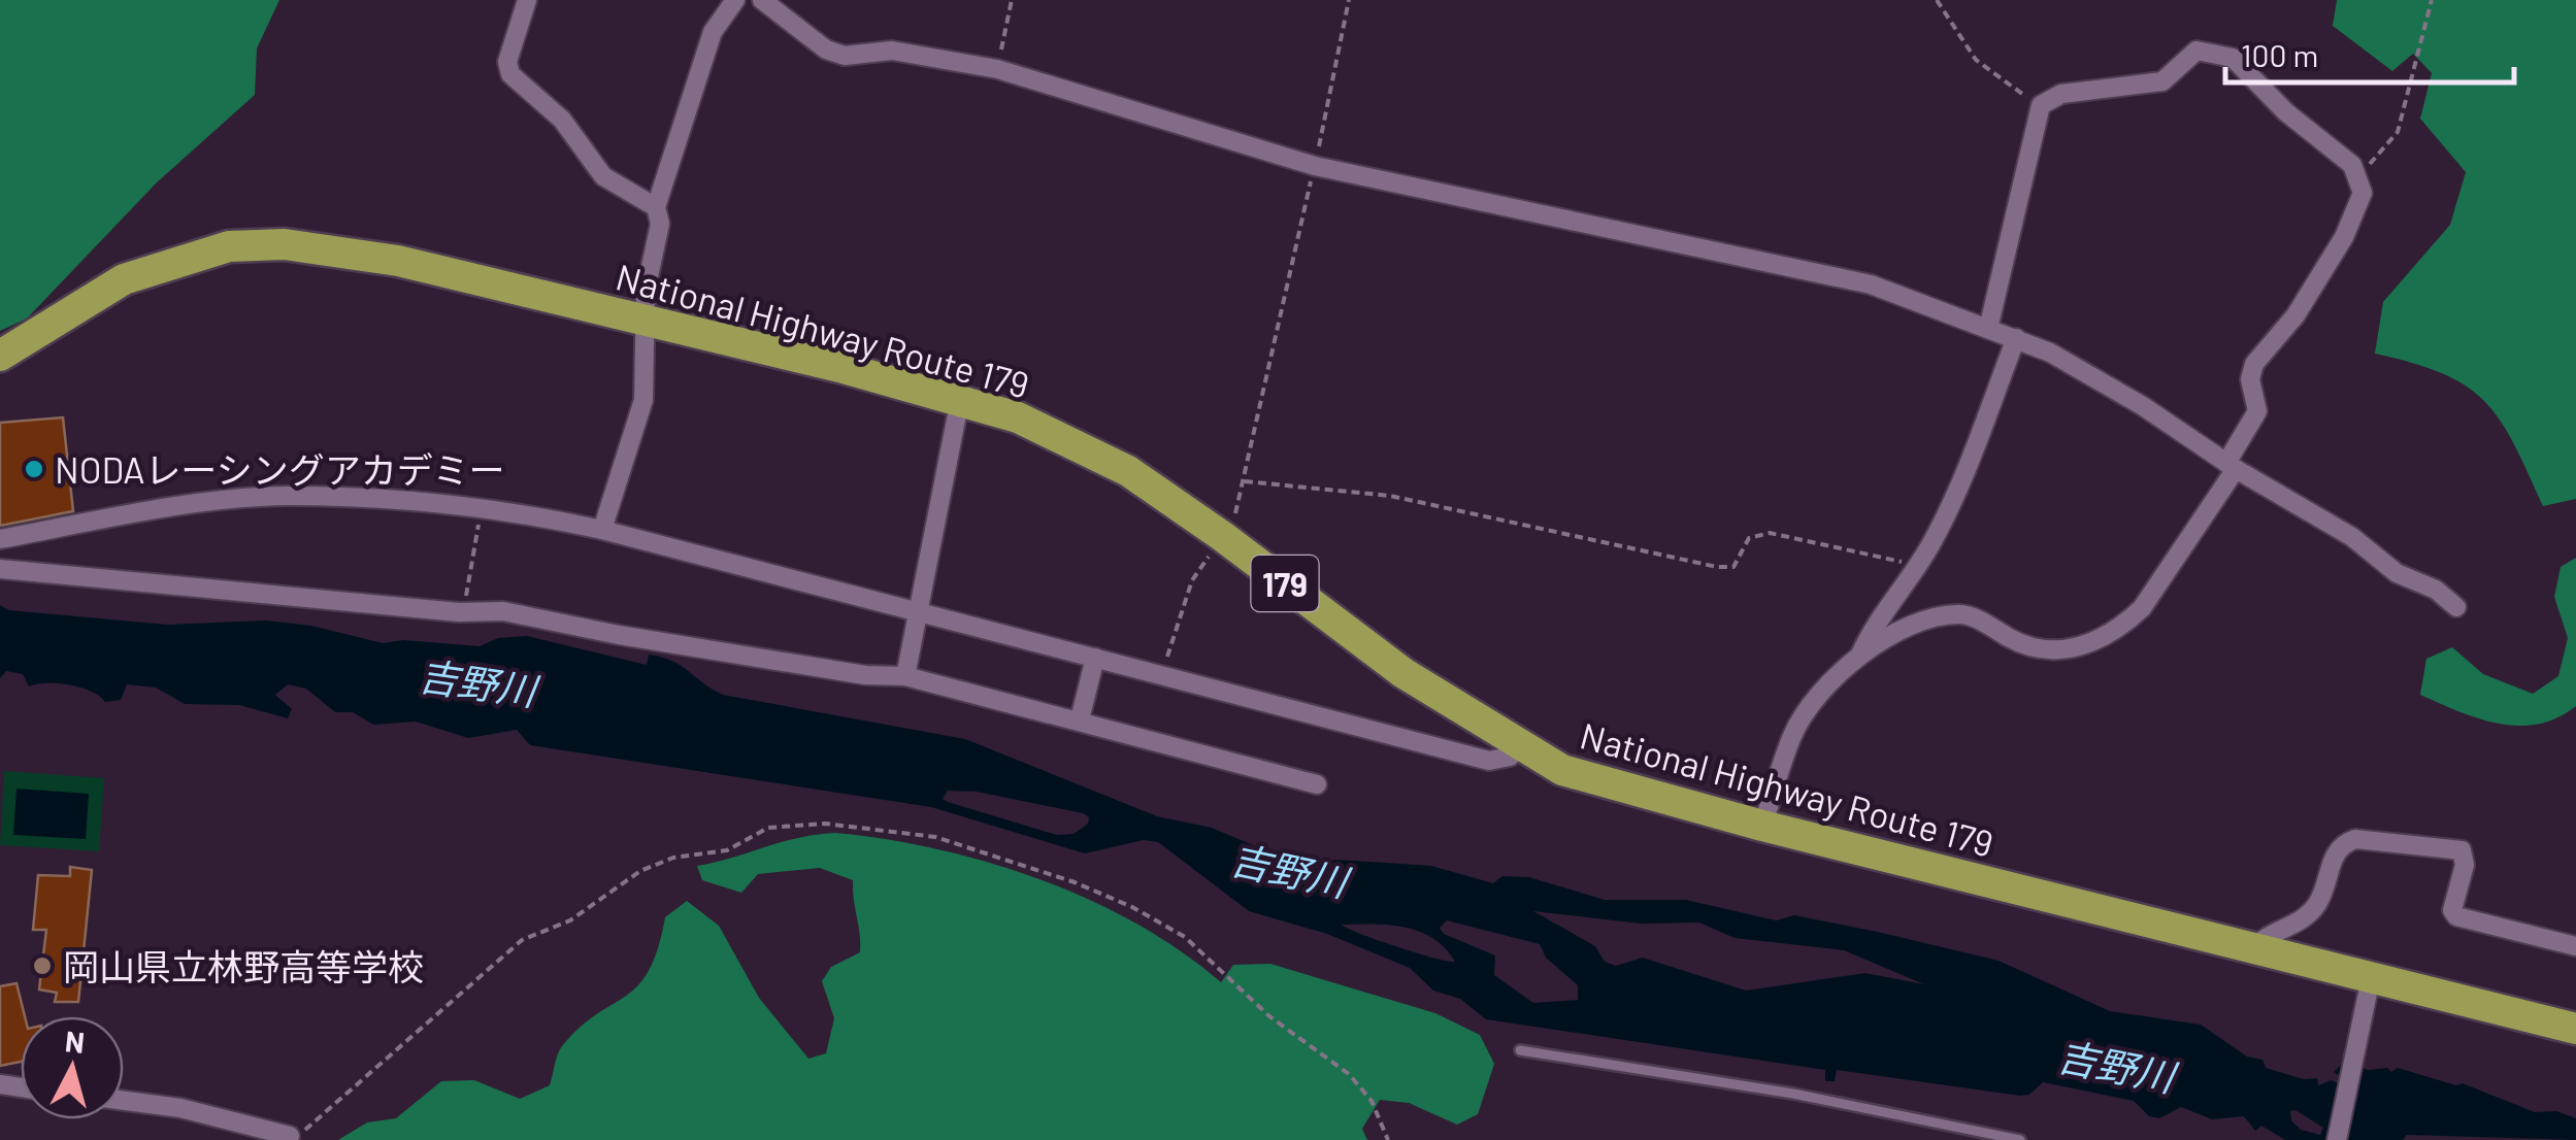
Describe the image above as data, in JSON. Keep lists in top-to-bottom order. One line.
{"streets":{"highway":["National Highway Route 179","179"]},"water":["吉野川"],"places":["NODAレーシングアカデミー","岡山県立林野高等学校"],"scale_bar":"100 m","north":"top"}
